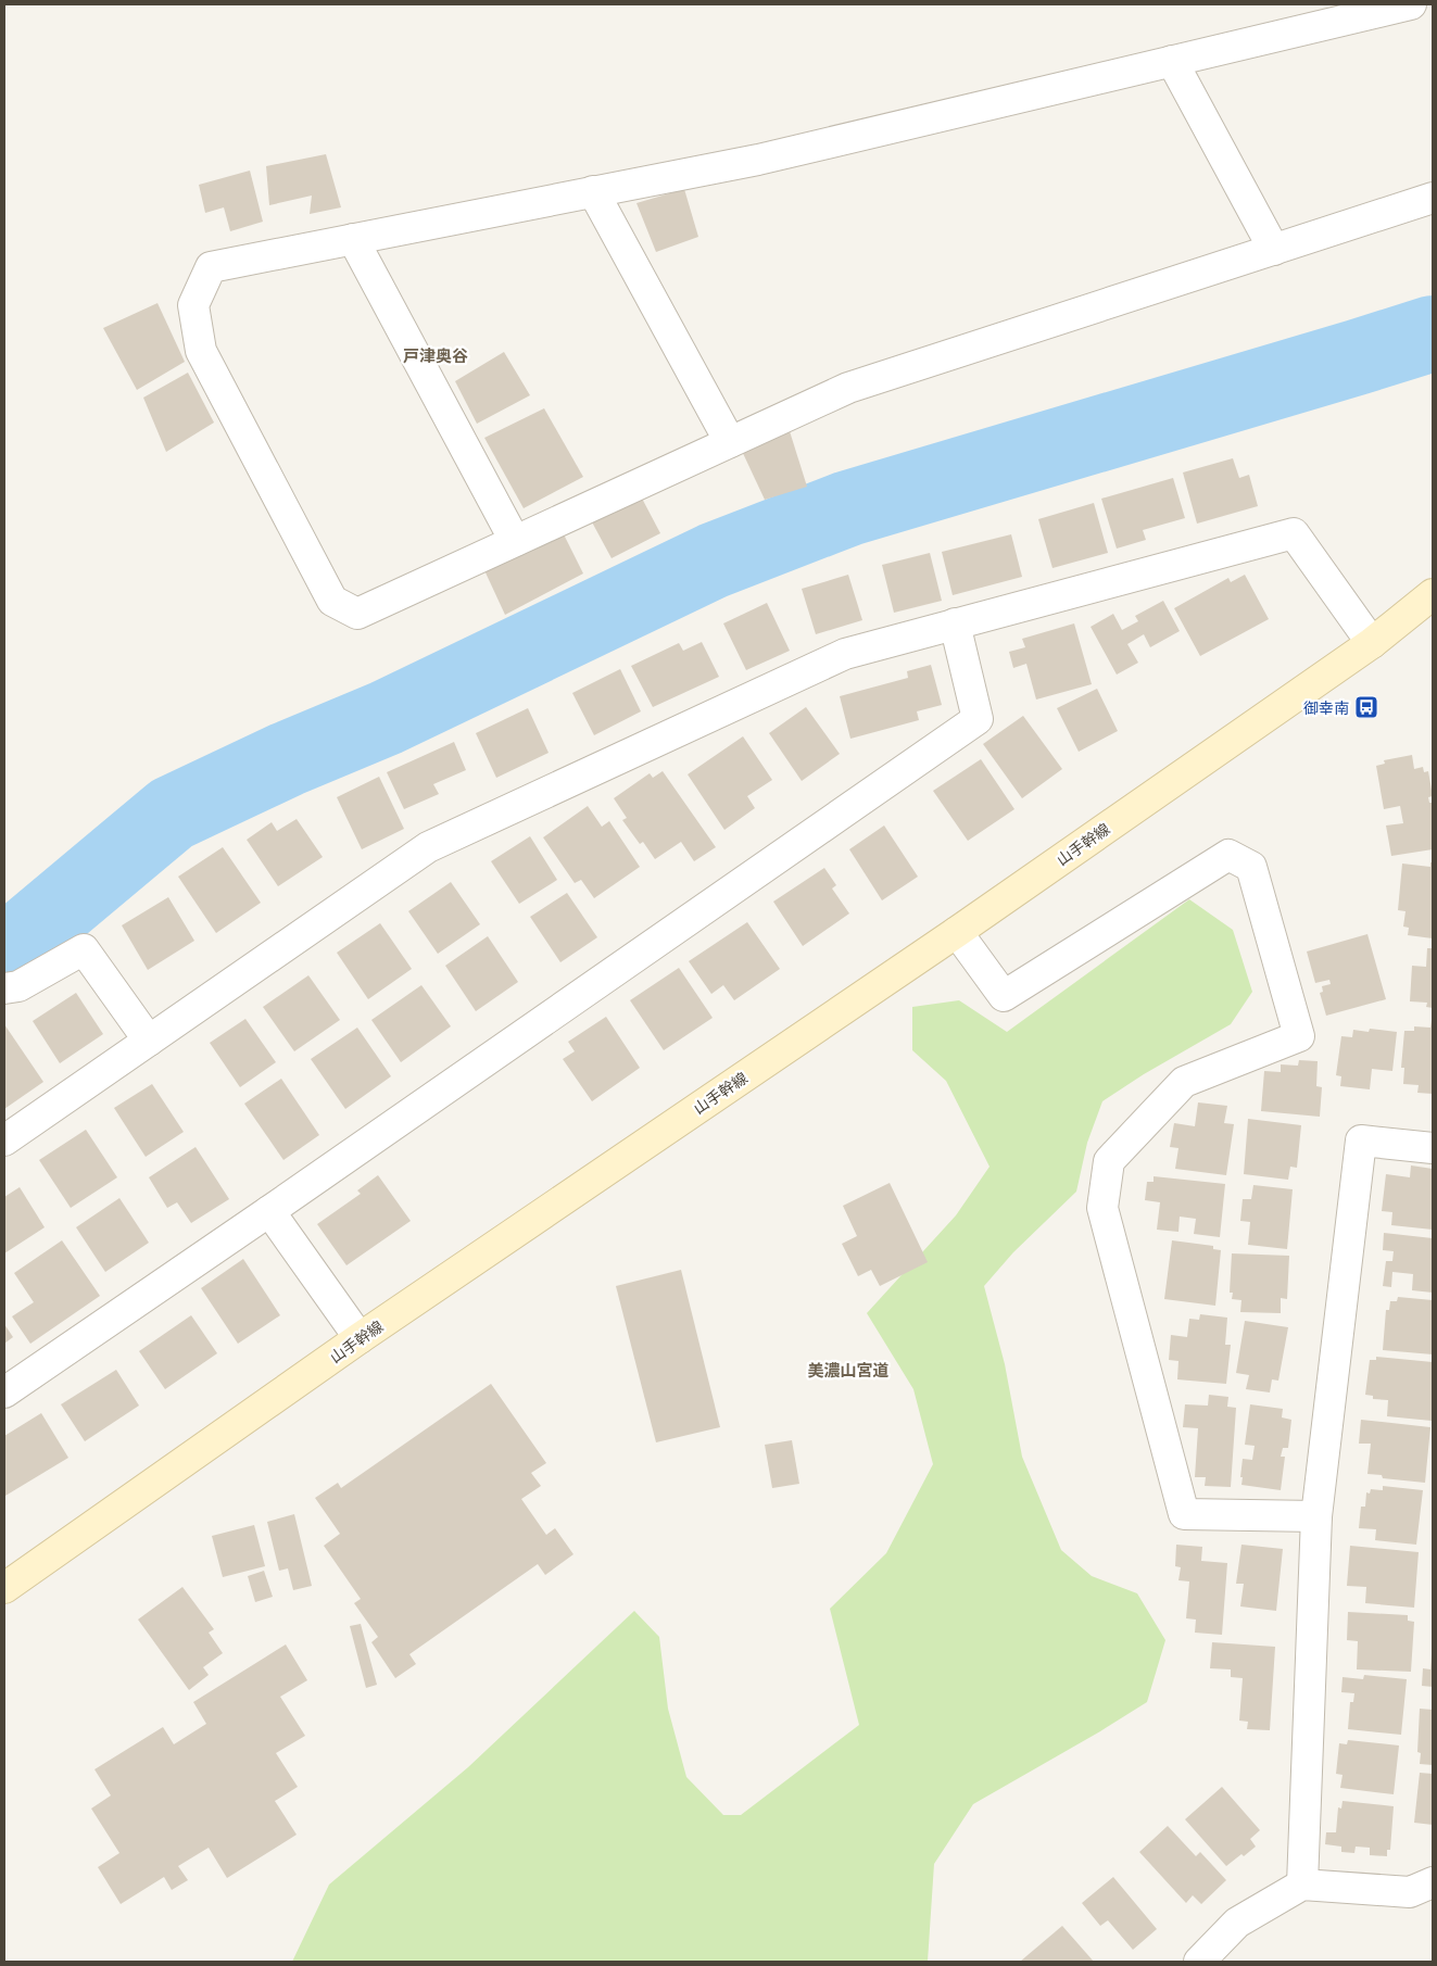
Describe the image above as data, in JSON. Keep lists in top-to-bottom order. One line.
{"streets":{"main road":["山手幹線"]},"districts":["戸津奥谷","美濃山宮道"],"places":{"bus stop":["御幸南"]}}
